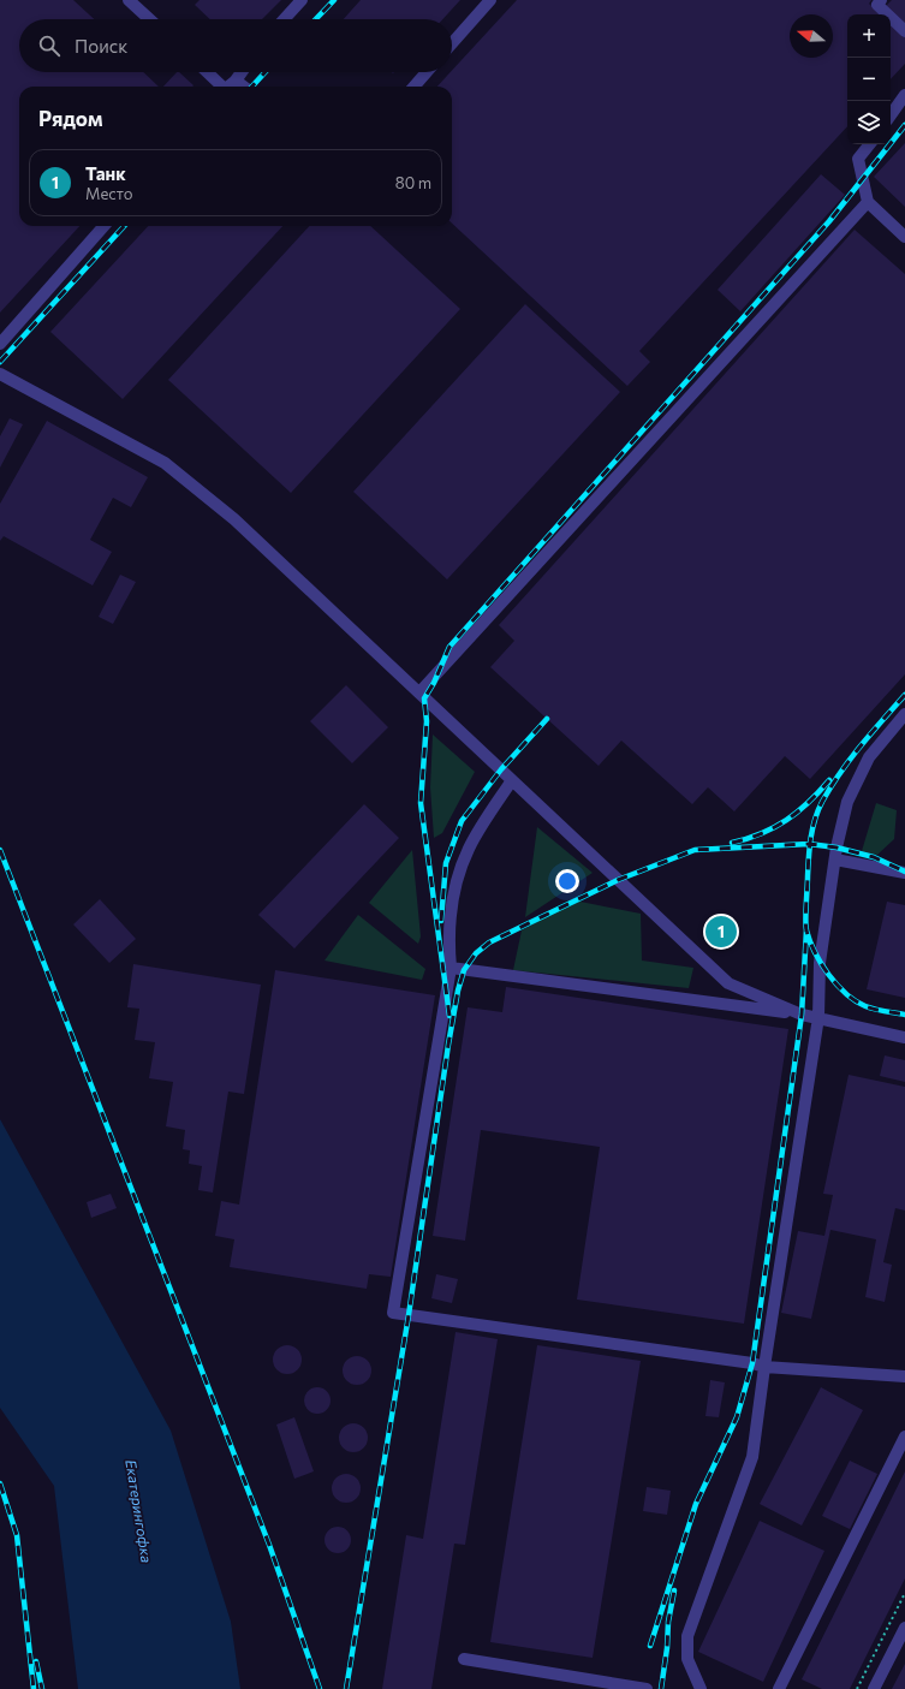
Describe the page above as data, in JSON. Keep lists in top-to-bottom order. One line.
{"water":["Екатерингофка"],"north":"left","page":{"map_buttons":["+","−"],"search":"Поиск","heading":"Рядом","list":[{"mark":"1","name":"Танк","note":"Место","value":"80 m"}],"pins":"1"}}
